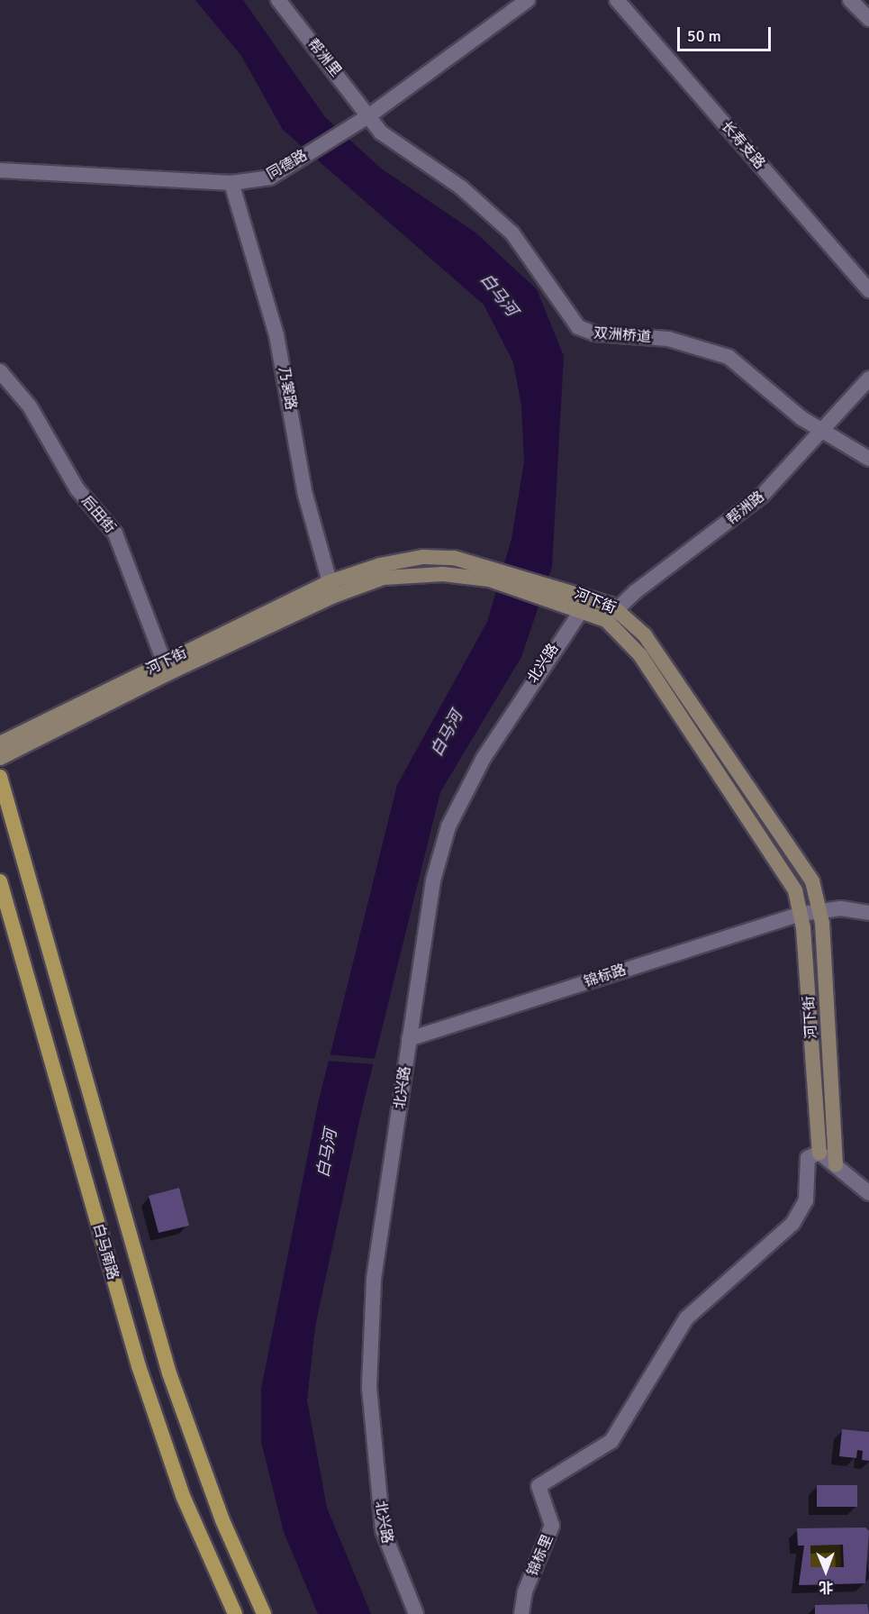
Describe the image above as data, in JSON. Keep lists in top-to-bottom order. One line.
{"streets":{"main road":["河下街","白马南路"],"street":["帮洲里","长寿支路","同德路","双洲桥道","乃裳路","帮洲路","后田街","北兴路","锦标路","锦标里"]},"crossings":[["帮洲里","同德路"],["帮洲里","双洲桥道"],["同德路","双洲桥道"],["同德路","乃裳路"],["双洲桥道","帮洲路"],["乃裳路","河下街"],["帮洲路","河下街"],["后田街","河下街"],["河下街","北兴路"],["河下街","锦标路"],["河下街","锦标里"],["北兴路","锦标路"]],"water":["白马河"],"scale_bar":"50 m","north":"bottom"}
